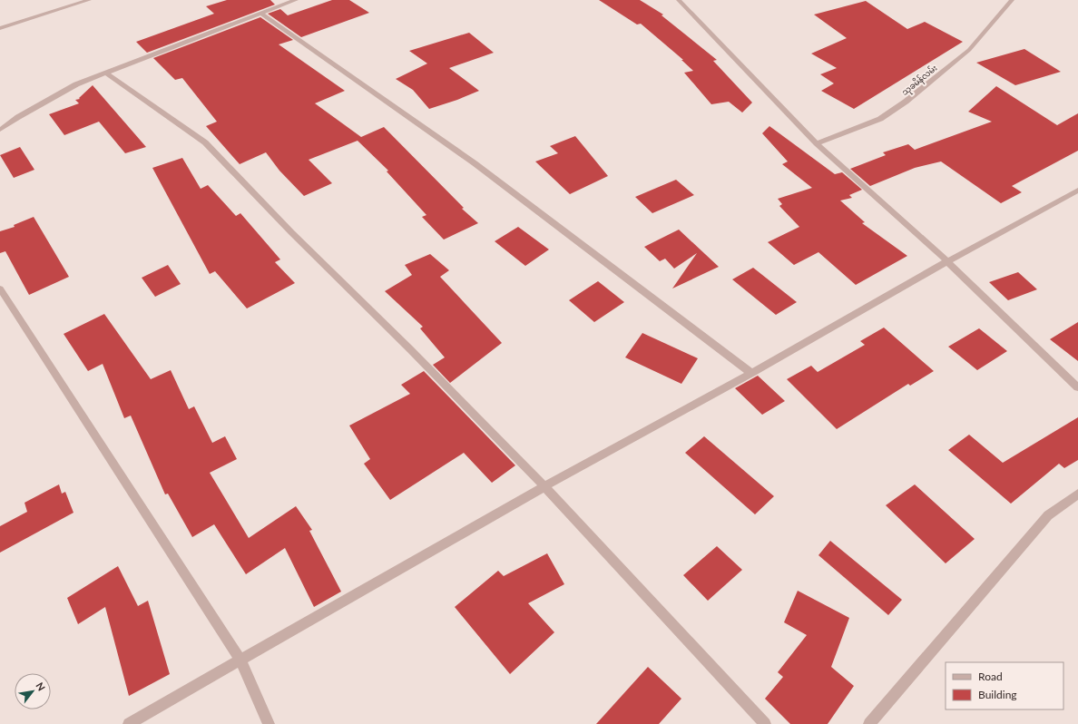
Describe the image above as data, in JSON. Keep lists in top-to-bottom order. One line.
{"streets":{"street":["သုခမိန်လမ်း"]},"legend":["Road","Building"],"north":"top right"}
